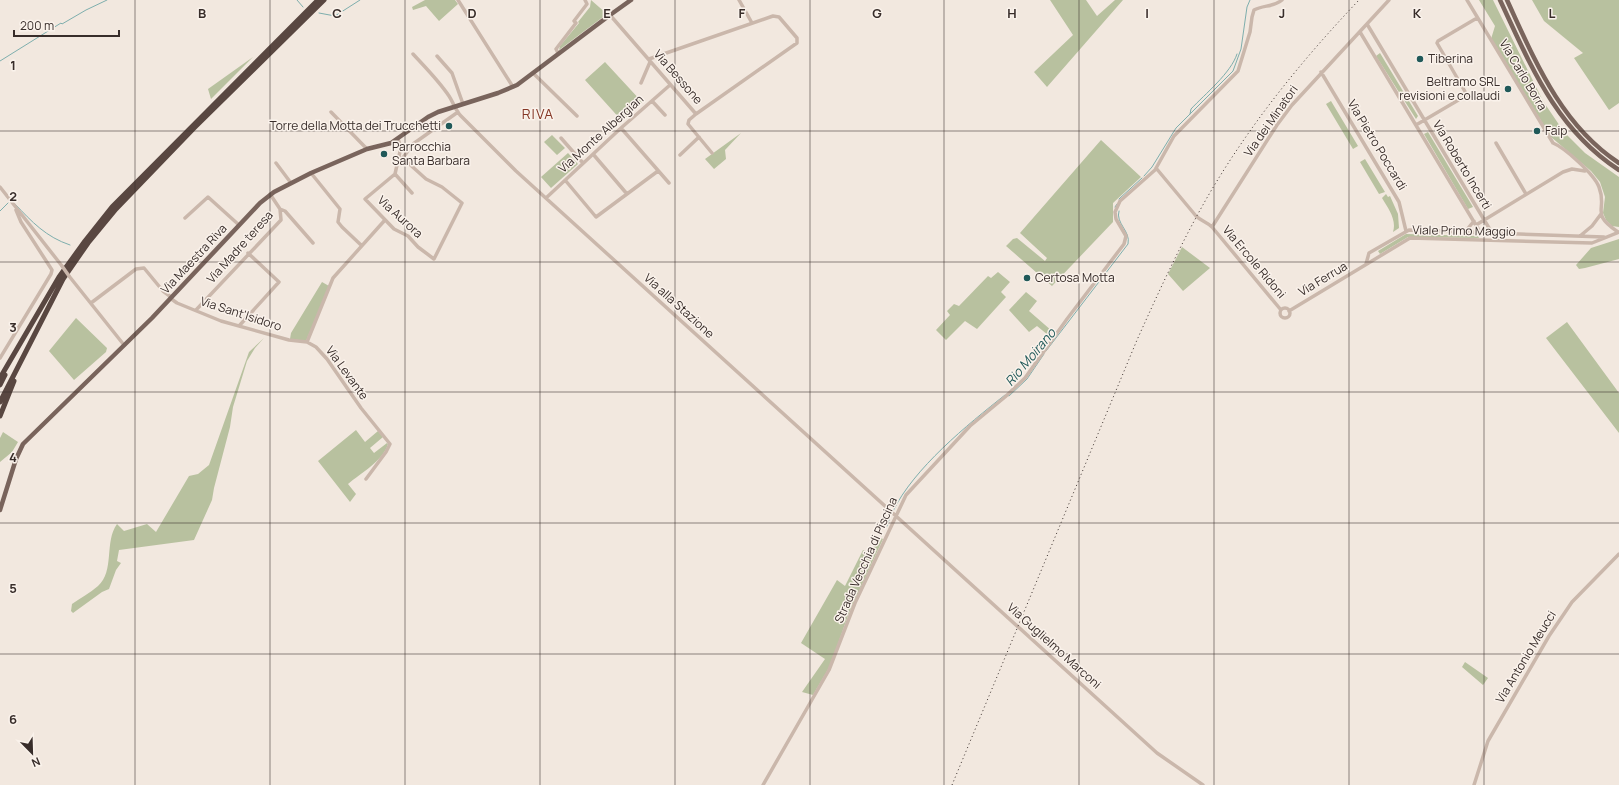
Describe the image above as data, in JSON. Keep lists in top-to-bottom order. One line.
{"streets":{"main road":["Via Maestra Riva"],"street":["Via Carlo Borra","Via Bessone","Via dei Minatori","Via Monte Albergian","Via Pietro Poccardi","Via Roberto Incerti","Via Aurora","Viale Primo Maggio","Via Madre teresa","Via Ercole Ridoni","Via Ferrua","Via alla Stazione","Via Sant'Isidoro","Via Levante","Strada Vecchia di Piscina","Via Guglielmo Marconi","Via Antonio Meucci"]},"crossings":[["Via Bessone","Via Monte Albergian"],["Via Bessone","Via Maestra Riva"],["Via dei Minatori","Via Pietro Poccardi"],["Via dei Minatori","Via Roberto Incerti"],["Via dei Minatori","Via Ercole Ridoni"],["Via Monte Albergian","Via alla Stazione"],["Via Pietro Poccardi","Viale Primo Maggio"],["Via Roberto Incerti","Viale Primo Maggio"],["Viale Primo Maggio","Via Ferrua"],["Via Madre teresa","Via Maestra Riva"],["Via Madre teresa","Via Sant'Isidoro"],["Via Maestra Riva","Via alla Stazione"],["Via Maestra Riva","Via Sant'Isidoro"],["Via Ercole Ridoni","Via Ferrua"],["Via Ercole Ridoni","Strada Vecchia di Piscina"],["Via alla Stazione","Strada Vecchia di Piscina"],["Via alla Stazione","Via Guglielmo Marconi"],["Via Sant'Isidoro","Via Levante"],["Strada Vecchia di Piscina","Via Guglielmo Marconi"]],"districts":["RIVA"],"water":["Rio Moirano"],"places":["Tiberina","Beltramo SRL revisioni e collaudi","Torre della Motta dei Trucchetti","Faip","Parrocchia Santa Barbara","Certosa Motta"],"scale_bar":"200 m","north":"bottom right","grid":{"columns":["B","C","D","E","F","G","H","I","J","K","L"],"rows":["1","2","3","4","5","6"]}}
